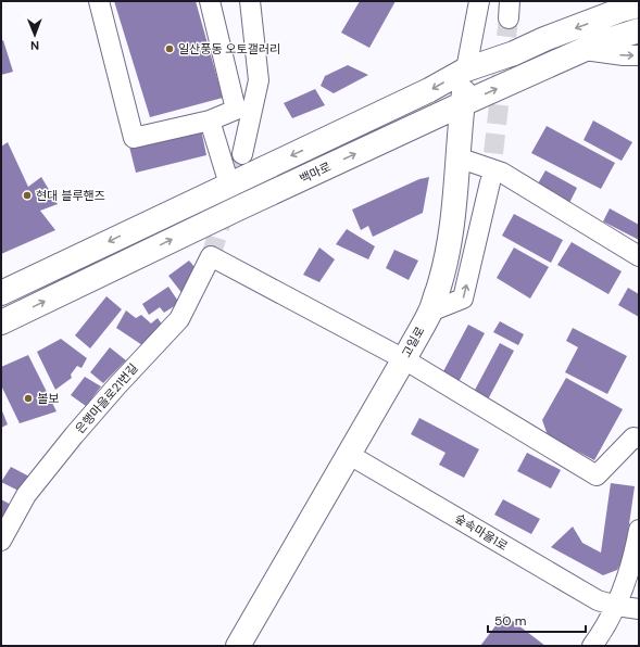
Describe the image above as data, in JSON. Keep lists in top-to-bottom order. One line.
{"streets":{"main road":["백마로","고일로"],"street":["은행마을로21번길","숲속마을1로"]},"crossings":[["백마로","고일로"],["고일로","은행마을로21번길"],["고일로","숲속마을1로"]],"places":["일산풍동 오토갤러리","현대 블루핸즈","볼보"],"scale_bar":"50 m","north":"bottom"}
